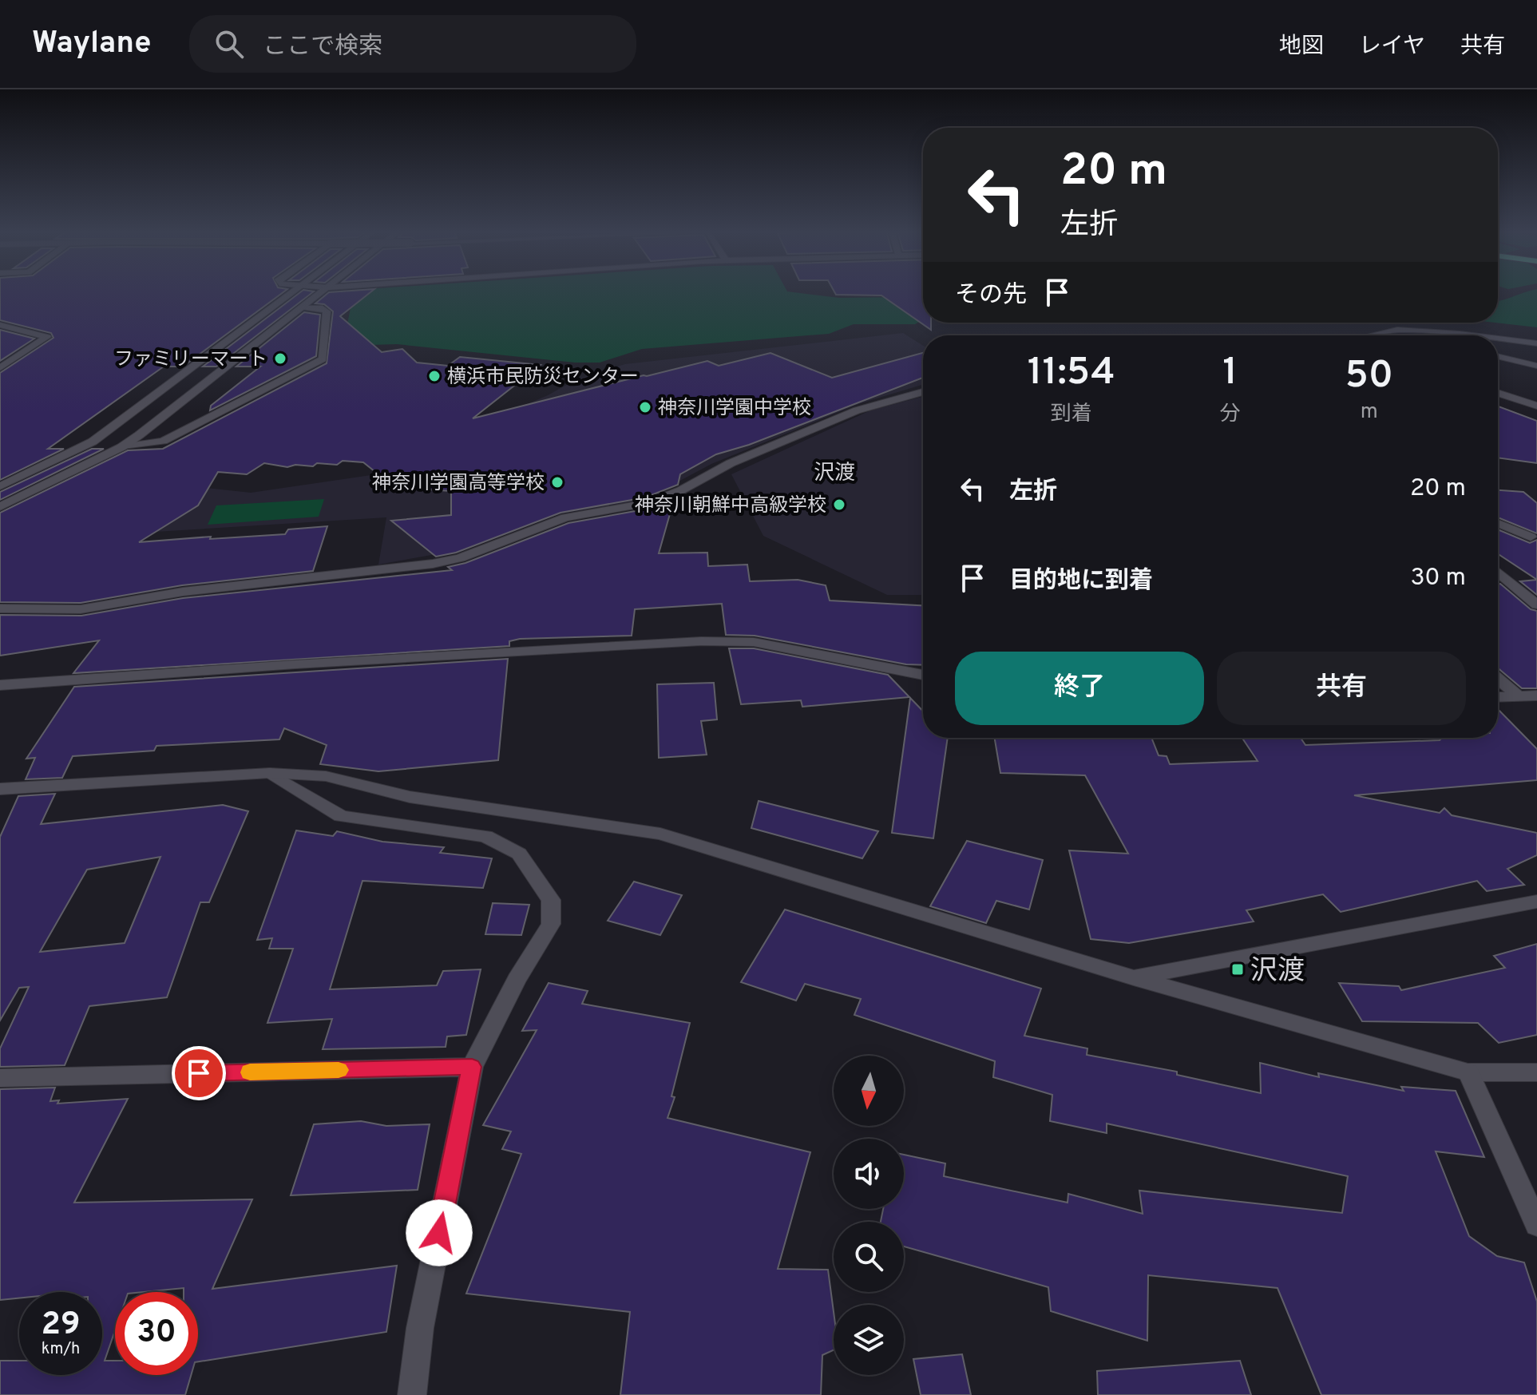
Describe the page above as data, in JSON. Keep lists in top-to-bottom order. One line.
{"districts":["沢渡"],"places":{"other":["ファミリーマート","横浜市民防災センター","神奈川学園中学校","神奈川学園高等学校","神奈川朝鮮中高級学校"],"transit":["沢渡"]},"north":"bottom","page":{"header":"Waylane","search":"ここで検索","nav":["地図","レイヤ","共有"],"turn":["20 m","左折"],"then":"その先","eta":["11:54","到着","1","分","50","m"],"list":[{"name":"左折","value":"20 m"},{"name":"目的地に到着","value":"30 m"}],"buttons":["終了","共有"],"speed":"29 km/h","limit":"30"}}
